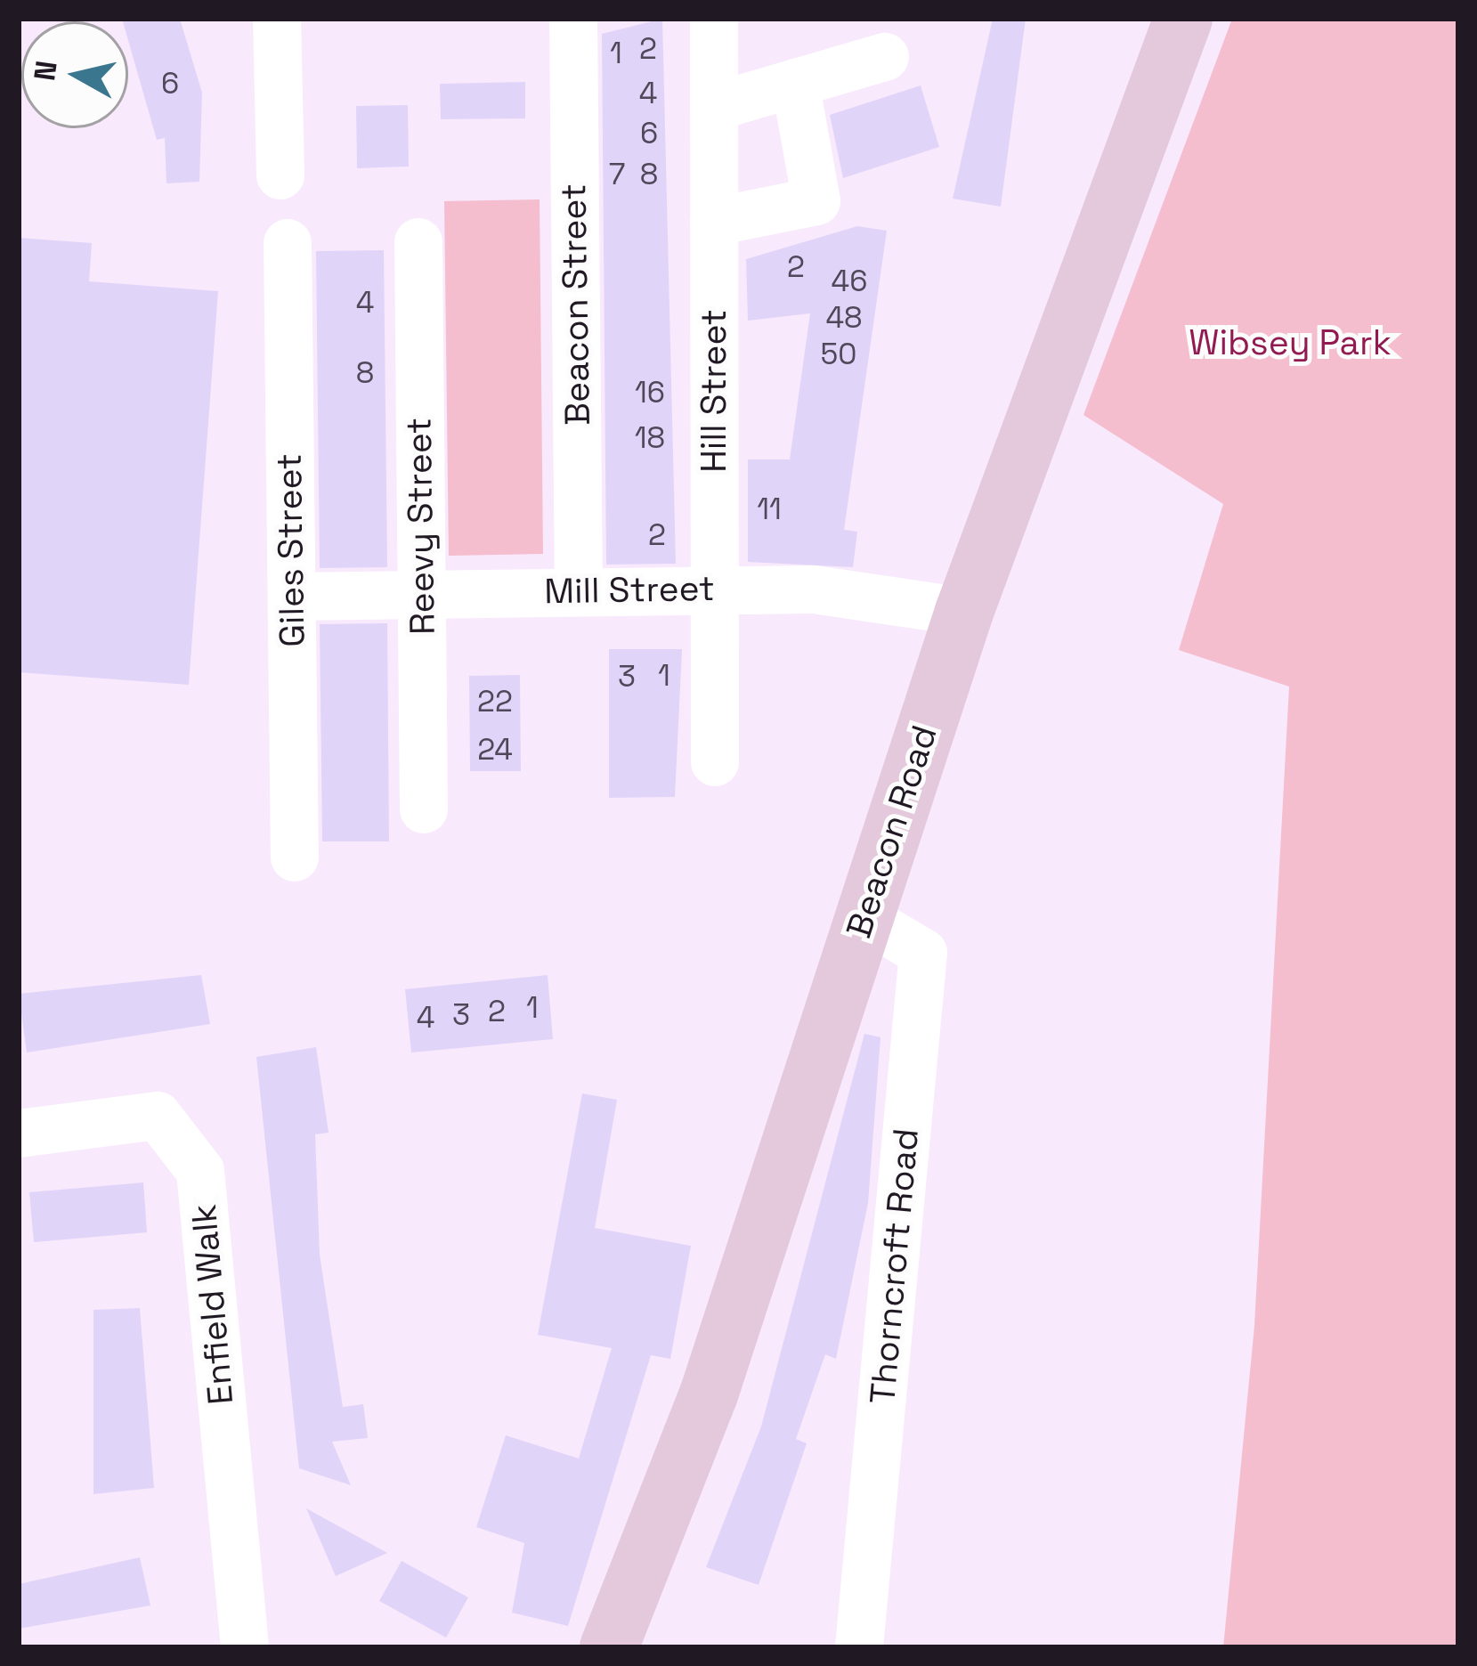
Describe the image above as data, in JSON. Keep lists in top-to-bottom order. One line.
{"streets":{"main road":["Beacon Road"],"street":["Beacon Street","Hill Street","Reevy Street","Giles Street","Mill Street","Thorncroft Road","Enfield Walk"]},"crossings":[["Beacon Street","Mill Street"],["Hill Street","Mill Street"],["Reevy Street","Mill Street"],["Giles Street","Mill Street"],["Mill Street","Beacon Road"],["Beacon Road","Thorncroft Road"]],"parks":["Wibsey Park"],"house_numbers":["2","1","6","4","6","7","8","2","46","4","48","50","8","16","18","11","2","1","3","22","24","1","2","3","4"],"north":"left"}
